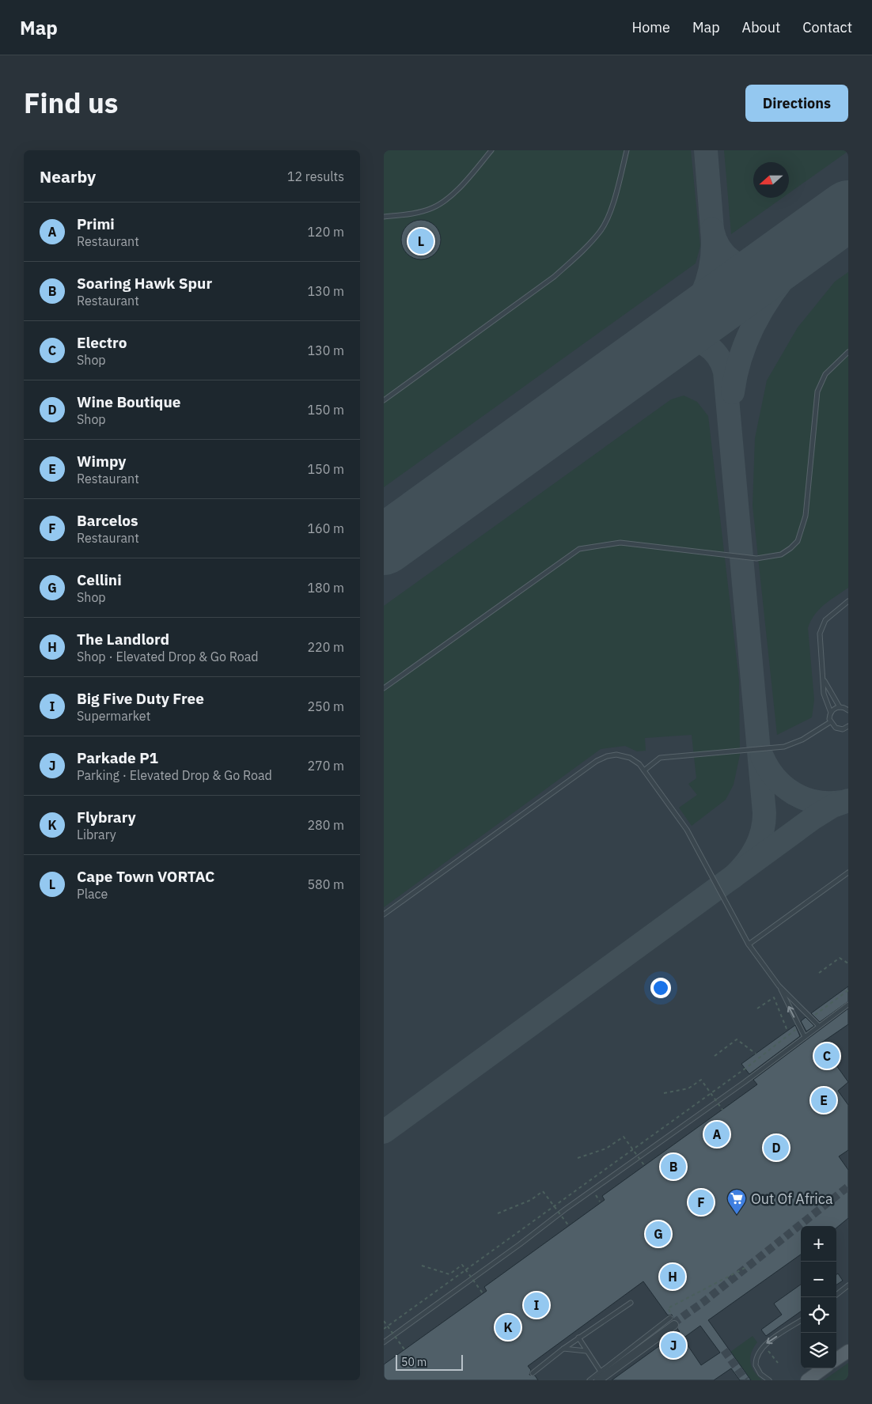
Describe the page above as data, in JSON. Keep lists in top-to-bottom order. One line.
{"places":{"supermarket":["Out Of Africa"]},"scale_bar":"50 m","north":"left","page":{"header":"Map","nav":["Home","Map","About","Contact"],"title":"Find us","buttons":"Directions","heading":["Nearby","12 results"],"list":[{"mark":"A","name":"Primi","note":"Restaurant","value":"120 m"},{"mark":"B","name":"Soaring Hawk Spur","note":"Restaurant","value":"130 m"},{"mark":"C","name":"Electro","note":"Shop","value":"130 m"},{"mark":"D","name":"Wine Boutique","note":"Shop","value":"150 m"},{"mark":"E","name":"Wimpy","note":"Restaurant","value":"150 m"},{"mark":"F","name":"Barcelos","note":"Restaurant","value":"160 m"},{"mark":"G","name":"Cellini","note":"Shop","value":"180 m"},{"mark":"H","name":"The Landlord","note":"Shop · Elevated Drop & Go Road","value":"220 m"},{"mark":"I","name":"Big Five Duty Free","note":"Supermarket","value":"250 m"},{"mark":"J","name":"Parkade P1","note":"Parking · Elevated Drop & Go Road","value":"270 m"},{"mark":"K","name":"Flybrary","note":"Library","value":"280 m"},{"mark":"L","name":"Cape Town VORTAC","note":"Place","value":"580 m"}],"pins":["L","C","E","A","D","B","F","G","H","I","K","J"],"map_buttons":["+","−"],"scale":"50 m"}}
